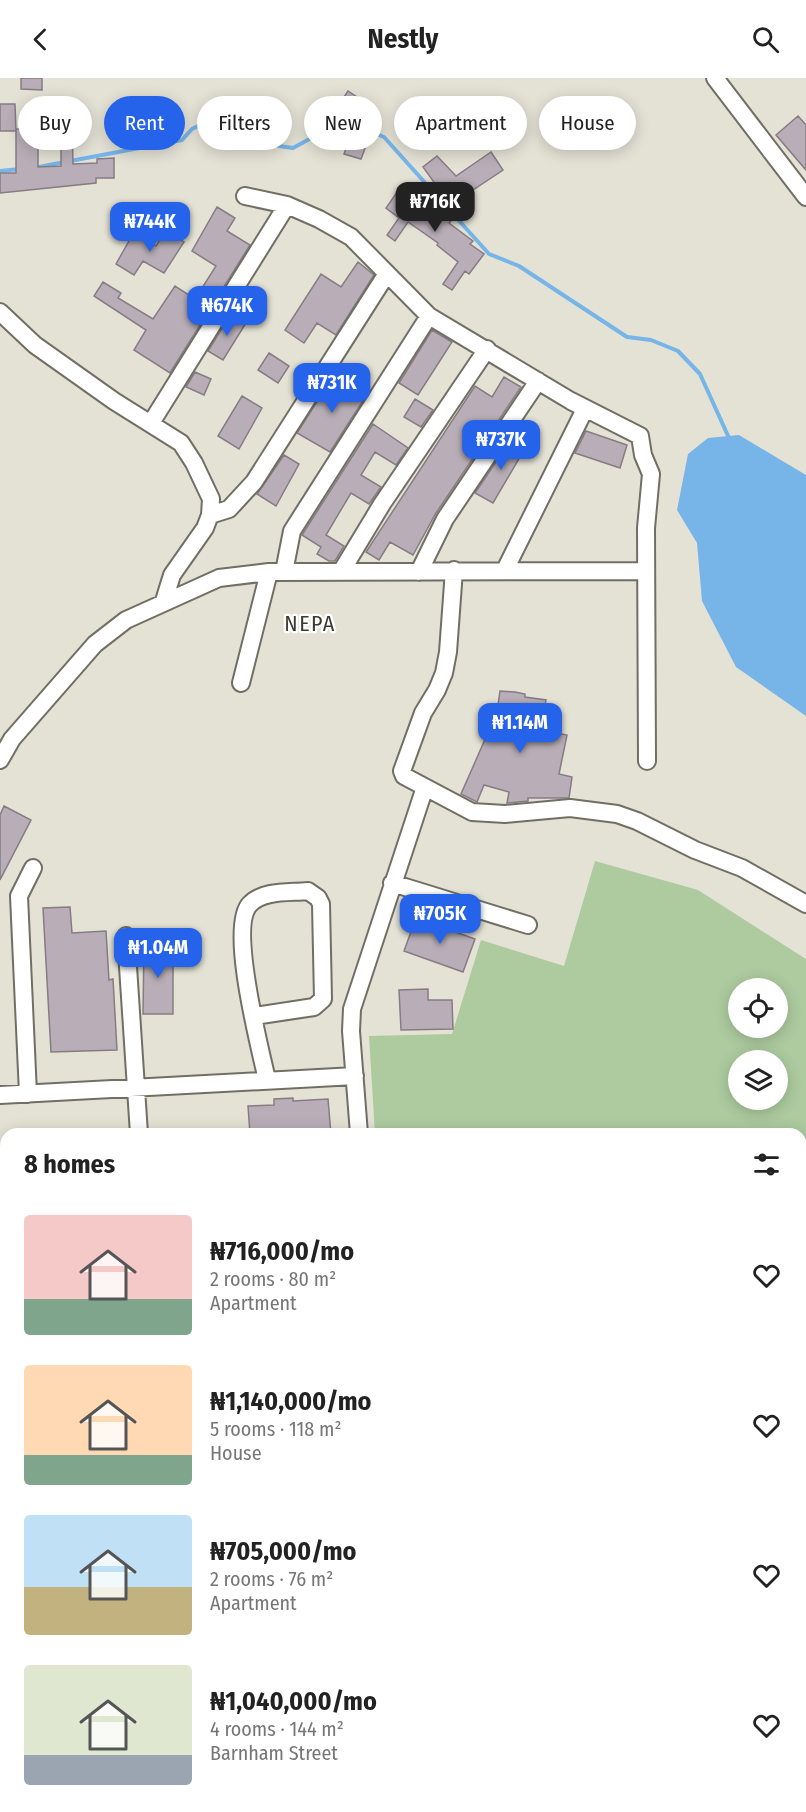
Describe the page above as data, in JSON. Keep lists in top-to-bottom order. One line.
{"districts":["NEPA"],"page":{"header":"Nestly","chip":["Buy","Rent","Filters","New","Apartment","House"],"price":["₦716K","₦744K","₦674K","₦731K","₦737K","₦1.14M","₦705K","₦1.04M"],"heading":"8 homes","list":[{"name":"₦716,000/mo","note":"2 rooms · 80 m² · Apartment"},{"name":"₦1,140,000/mo","note":"5 rooms · 118 m² · House"},{"name":"₦705,000/mo","note":"2 rooms · 76 m² · Apartment"},{"name":"₦1,040,000/mo","note":"4 rooms · 144 m² · Barnham Street"}]}}
